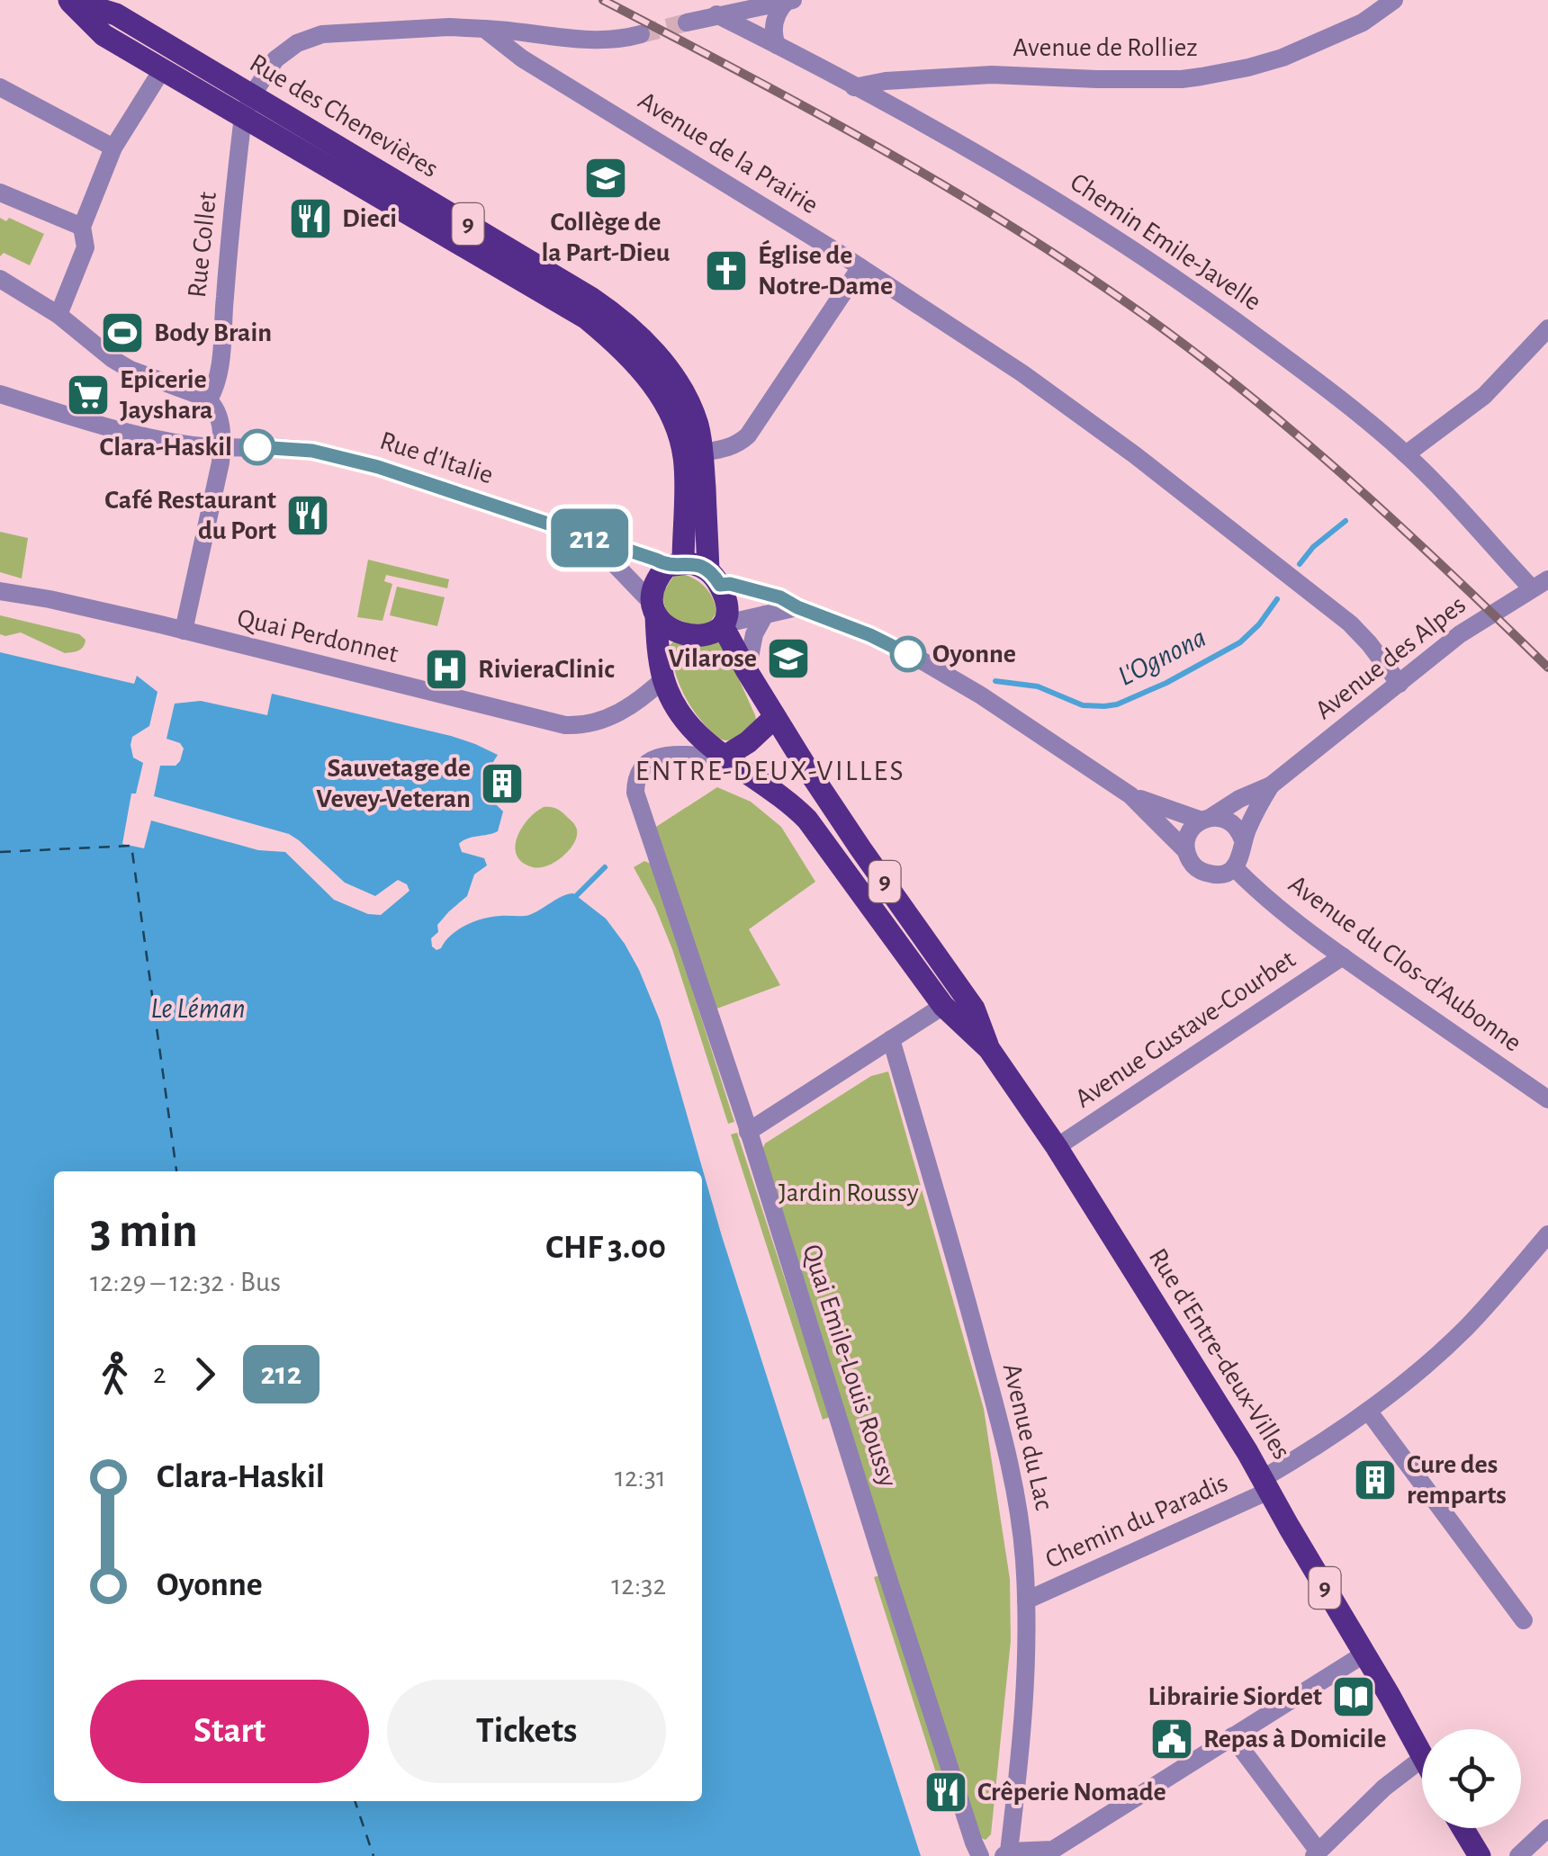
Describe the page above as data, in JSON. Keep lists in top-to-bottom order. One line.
{"streets":{"main road":["Rue des Chenevières","9","Rue d'Entre-deux-Villes"],"street":["Avenue de Rolliez","Avenue de la Prairie","Chemin Emile-Javelle","Rue Collet","Rue d'Italie","Quai Perdonnet","Avenue des Alpes","Avenue du Clos-d'Aubonne","Avenue Gustave-Courbet","Quai Emile-Louis Roussy","Avenue du Lac","Chemin du Paradis"]},"crossings":[["Avenue de Rolliez","Chemin Emile-Javelle"],["Rue des Chenevières","Rue Collet"],["Rue des Chenevières","Rue d'Italie"],["Rue des Chenevières","Rue d'Entre-deux-Villes"],["Avenue de la Prairie","Avenue des Alpes"],["Chemin Emile-Javelle","Avenue des Alpes"],["Rue d'Italie","Rue d'Entre-deux-Villes"],["Quai Perdonnet","Rue d'Entre-deux-Villes"],["Avenue des Alpes","Avenue du Clos-d'Aubonne"],["Avenue du Clos-d'Aubonne","Avenue Gustave-Courbet"],["Avenue Gustave-Courbet","Rue d'Entre-deux-Villes"],["Rue d'Entre-deux-Villes","Quai Emile-Louis Roussy"],["Rue d'Entre-deux-Villes","Chemin du Paradis"],["Avenue du Lac","Chemin du Paradis"]],"districts":["ENTRE-DEUX-VILLES"],"water":["L'Ognona","Le Léman"],"parks":["Jardin Roussy"],"places":{"school or university":["Collège de la Part-Dieu","Vilarose"],"restaurant":["Dieci","Café Restaurant du Port","Crêperie Nomade"],"church":["Église de Notre-Dame"],"sports":["Body Brain"],"supermarket":["Epicerie Jayshara"],"other":["Clara-Haskil","Oyonne"],"hospital":["RivieraClinic"],"building":["Sauvetage de Vevey-Veteran","Cure des remparts"],"library":["Librairie Siordet"],"public building":["Repas à Domicile"]},"lines":["bus line 212"],"page":{"on_map":"212","heading":["3 min","12:29 – 12:32 · Bus","CHF 3.00"],"legs":["2","212"],"list":[{"name":"Clara-Haskil","value":"12:31"},{"name":"Oyonne","value":"12:32"}],"buttons":["Start","Tickets"]}}
